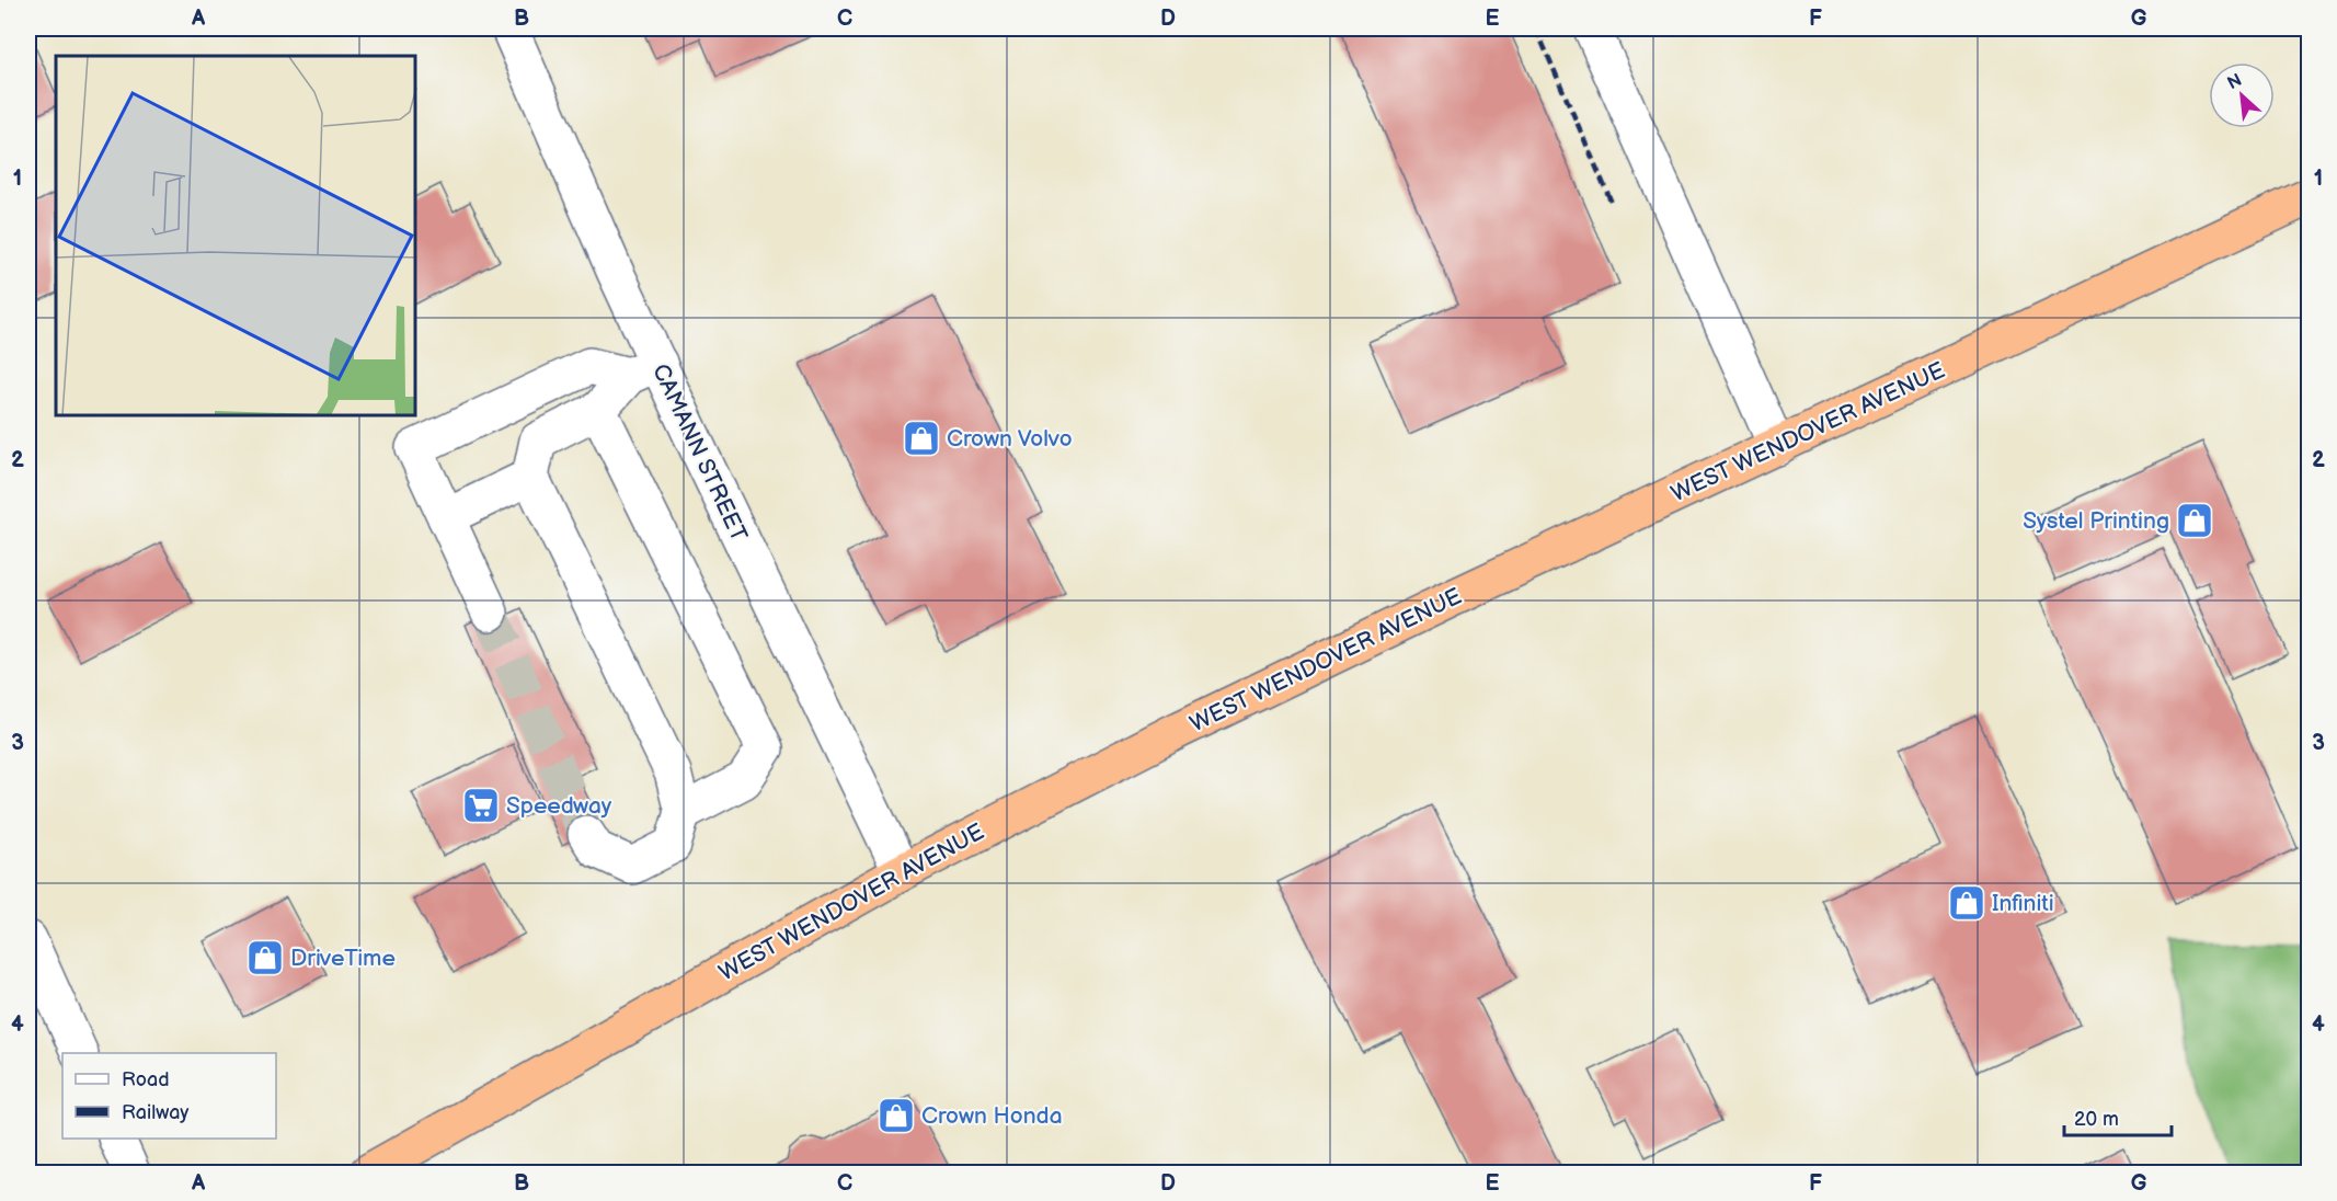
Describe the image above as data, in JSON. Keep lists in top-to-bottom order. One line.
{"streets":{"highway":["WEST WENDOVER AVENUE"],"street":["CAMANN STREET"]},"crossings":[["WEST WENDOVER AVENUE","CAMANN STREET"]],"places":{"shop":["Crown Volvo","Systel Printing","Infiniti","DriveTime","Crown Honda"],"supermarket":["Speedway"]},"legend":["Road","Railway"],"scale_bar":"20 m","north":"top left","grid":{"columns":["A","B","C","D","E","F","G"],"rows":["1","2","3","4"]}}
